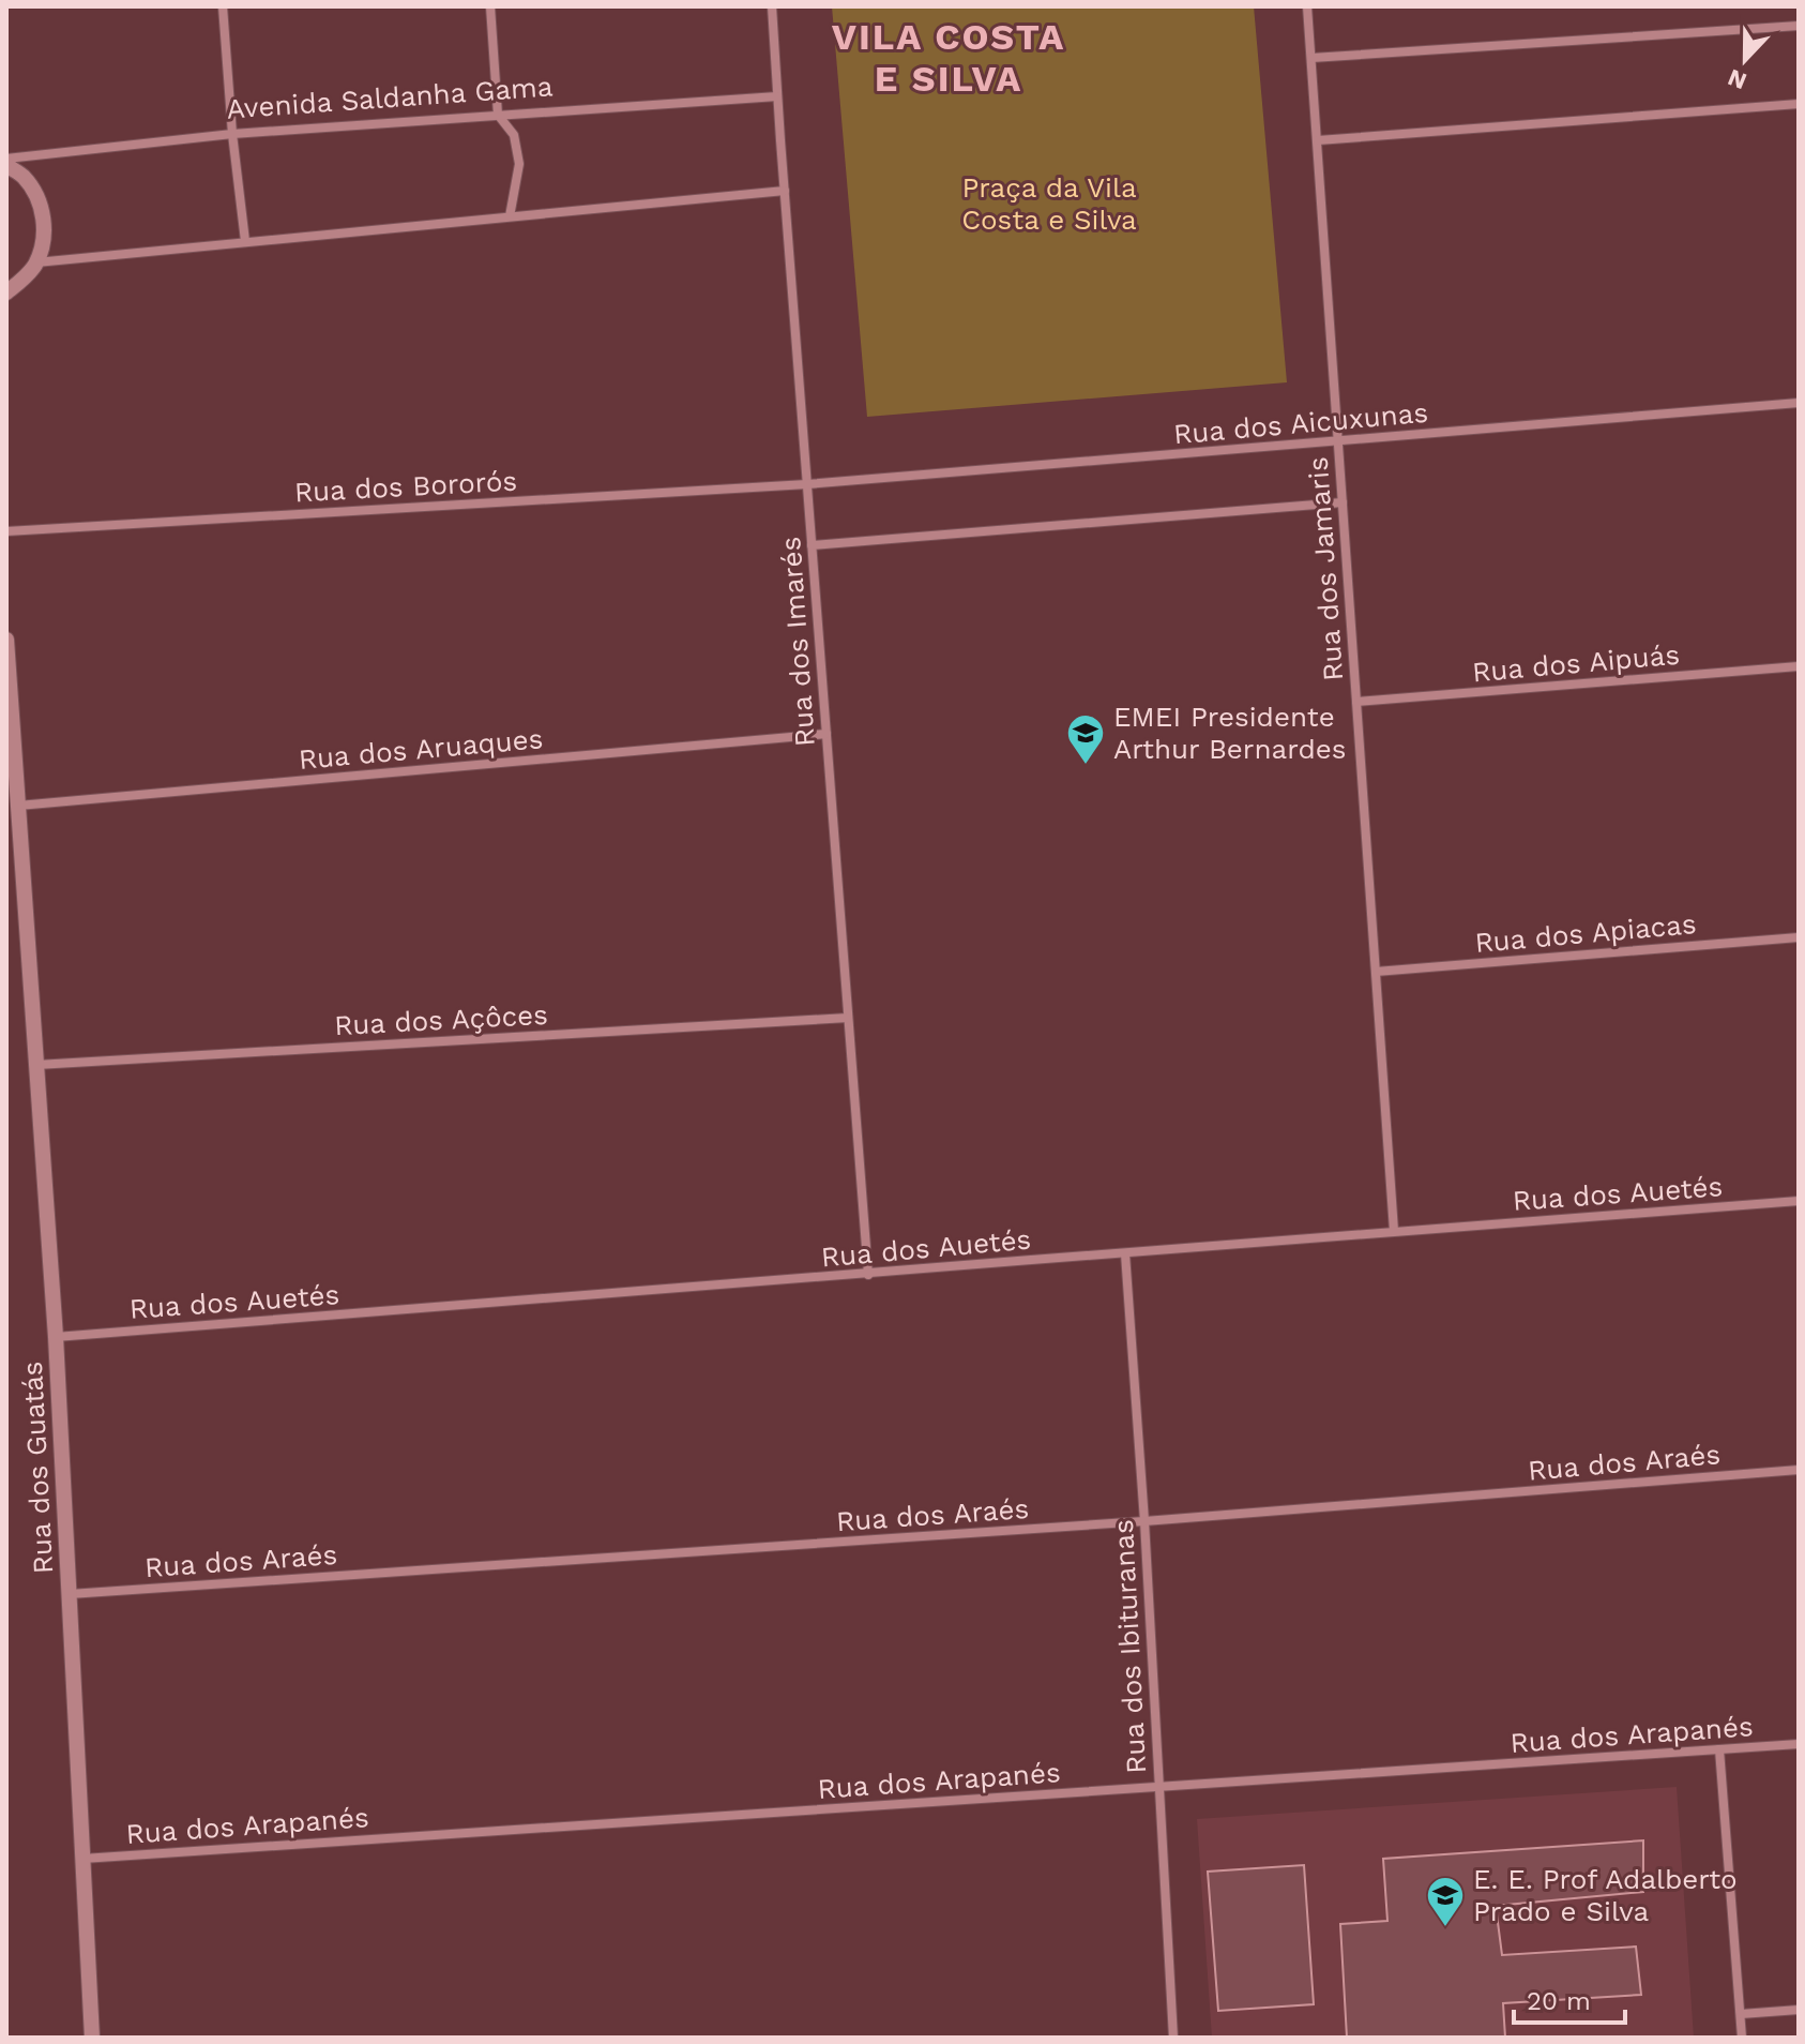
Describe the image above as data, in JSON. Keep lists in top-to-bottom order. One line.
{"streets":{"street":["Avenida Saldanha Gama","Rua dos Aicuxunas","Rua dos Bororós","Rua dos Jamaris","Rua dos Imarés","Rua dos Aipuás","Rua dos Aruaques","Rua dos Apiacas","Rua dos Açôces","Rua dos Auetés","Rua dos Araés","Rua dos Guatás","Rua dos Ibituranas","Rua dos Arapanés"]},"crossings":[["Avenida Saldanha Gama","Rua dos Imarés"],["Rua dos Aicuxunas","Rua dos Bororós"],["Rua dos Aicuxunas","Rua dos Jamaris"],["Rua dos Aicuxunas","Rua dos Imarés"],["Rua dos Bororós","Rua dos Imarés"],["Rua dos Jamaris","Rua dos Aipuás"],["Rua dos Jamaris","Rua dos Apiacas"],["Rua dos Jamaris","Rua dos Auetés"],["Rua dos Imarés","Rua dos Aruaques"],["Rua dos Imarés","Rua dos Açôces"],["Rua dos Imarés","Rua dos Auetés"],["Rua dos Aruaques","Rua dos Guatás"],["Rua dos Açôces","Rua dos Guatás"],["Rua dos Auetés","Rua dos Guatás"],["Rua dos Auetés","Rua dos Ibituranas"],["Rua dos Araés","Rua dos Guatás"],["Rua dos Araés","Rua dos Ibituranas"],["Rua dos Guatás","Rua dos Arapanés"],["Rua dos Ibituranas","Rua dos Arapanés"]],"districts":["VILA COSTA E SILVA"],"parks":["Praça da Vila Costa e Silva"],"places":{"school or university":["EMEI Presidente Arthur Bernardes","E. E. Prof Adalberto Prado e Silva"]},"scale_bar":"20 m","north":"bottom"}
